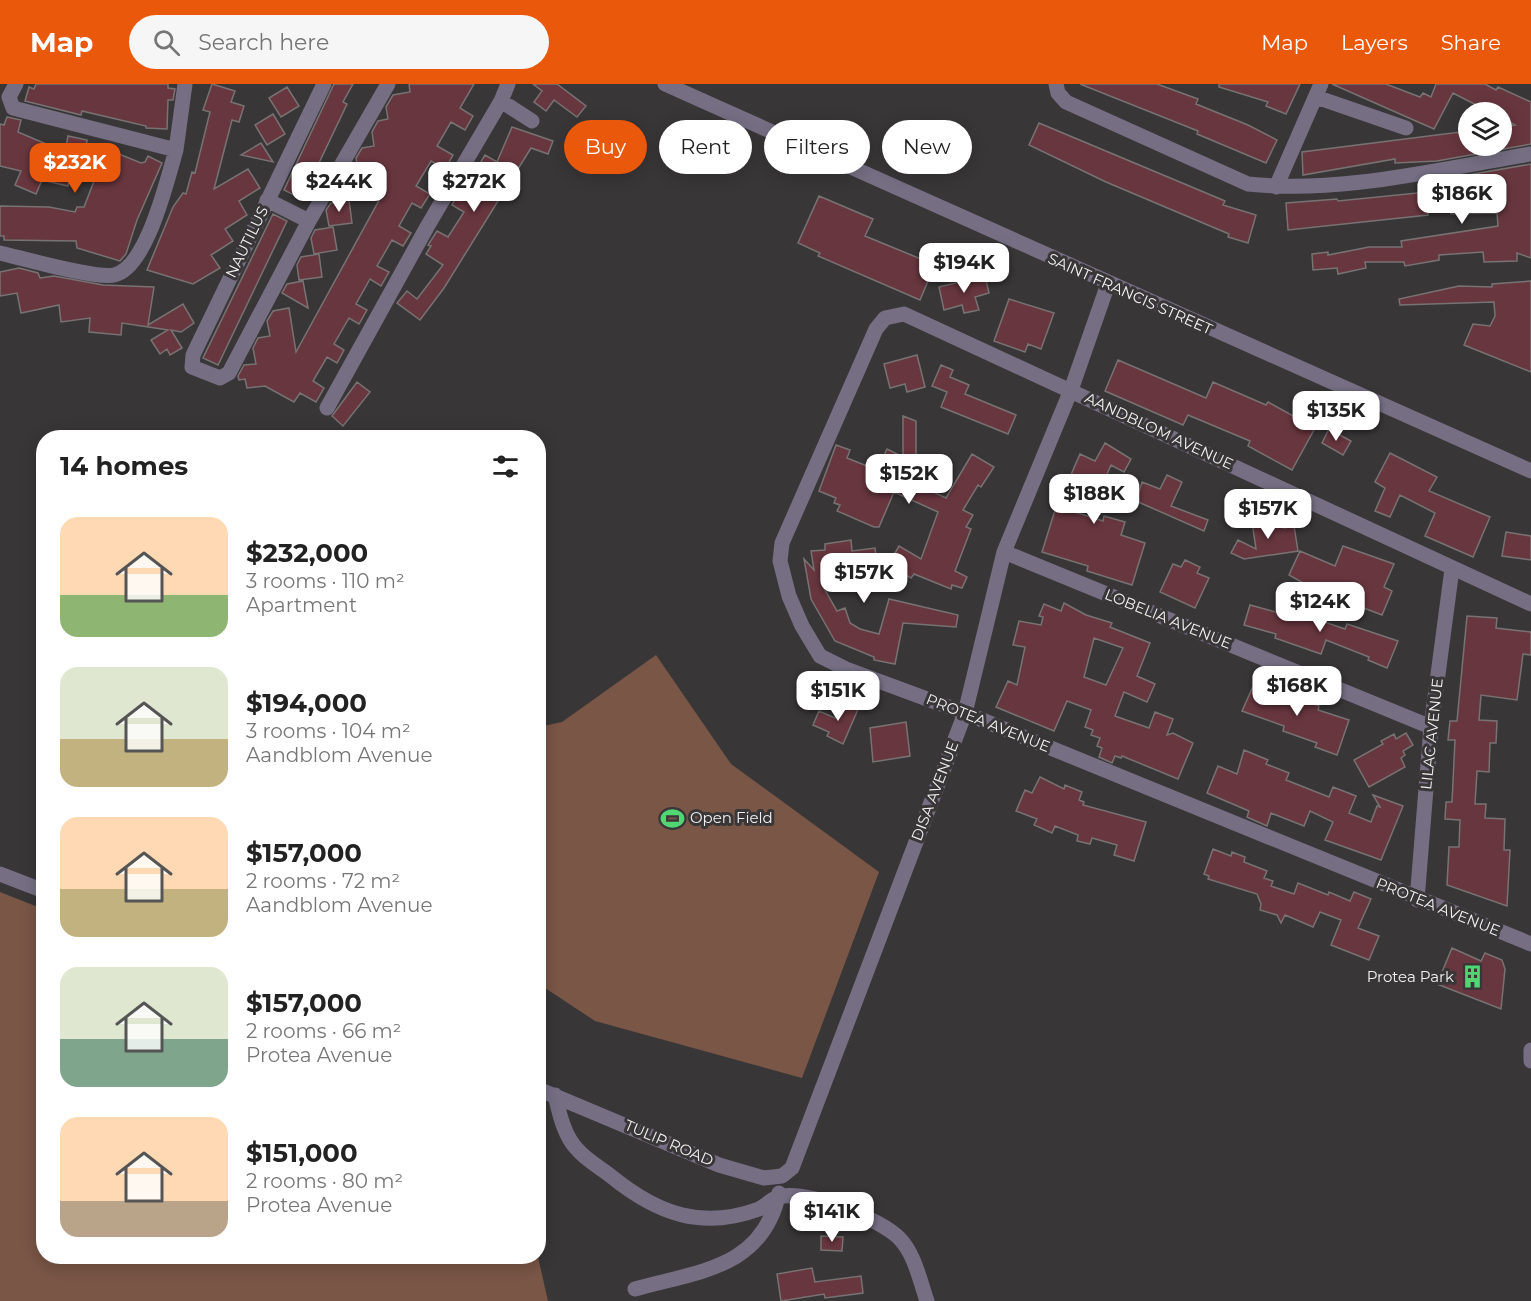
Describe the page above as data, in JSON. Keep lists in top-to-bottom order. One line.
{"streets":{"street":["NAUTILUS","SAINT FRANCIS STREET","AANDBLOM AVENUE","LOBELIA AVENUE","PROTEA AVENUE","LILAC AVENUE","DISA AVENUE","TULIP ROAD"]},"crossings":[["SAINT FRANCIS STREET","DISA AVENUE"],["AANDBLOM AVENUE","PROTEA AVENUE"],["AANDBLOM AVENUE","LILAC AVENUE"],["AANDBLOM AVENUE","DISA AVENUE"],["LOBELIA AVENUE","LILAC AVENUE"],["LOBELIA AVENUE","DISA AVENUE"],["PROTEA AVENUE","LILAC AVENUE"],["PROTEA AVENUE","DISA AVENUE"],["DISA AVENUE","TULIP ROAD"]],"places":{"sports":["Open Field"],"building":["Protea Park"]},"page":{"header":"Map","search":"Search here","nav":["Map","Layers","Share"],"chip":["Buy","Rent","Filters","New"],"price":["$232K","$244K","$272K","$186K","$194K","$135K","$152K","$188K","$157K","$157K","$124K","$168K","$151K","$141K"],"heading":"14 homes","list":[{"name":"$232,000","note":"3 rooms · 110 m² · Apartment"},{"name":"$194,000","note":"3 rooms · 104 m² · Aandblom Avenue"},{"name":"$157,000","note":"2 rooms · 72 m² · Aandblom Avenue"},{"name":"$157,000","note":"2 rooms · 66 m² · Protea Avenue"},{"name":"$151,000","note":"2 rooms · 80 m² · Protea Avenue"}]}}
